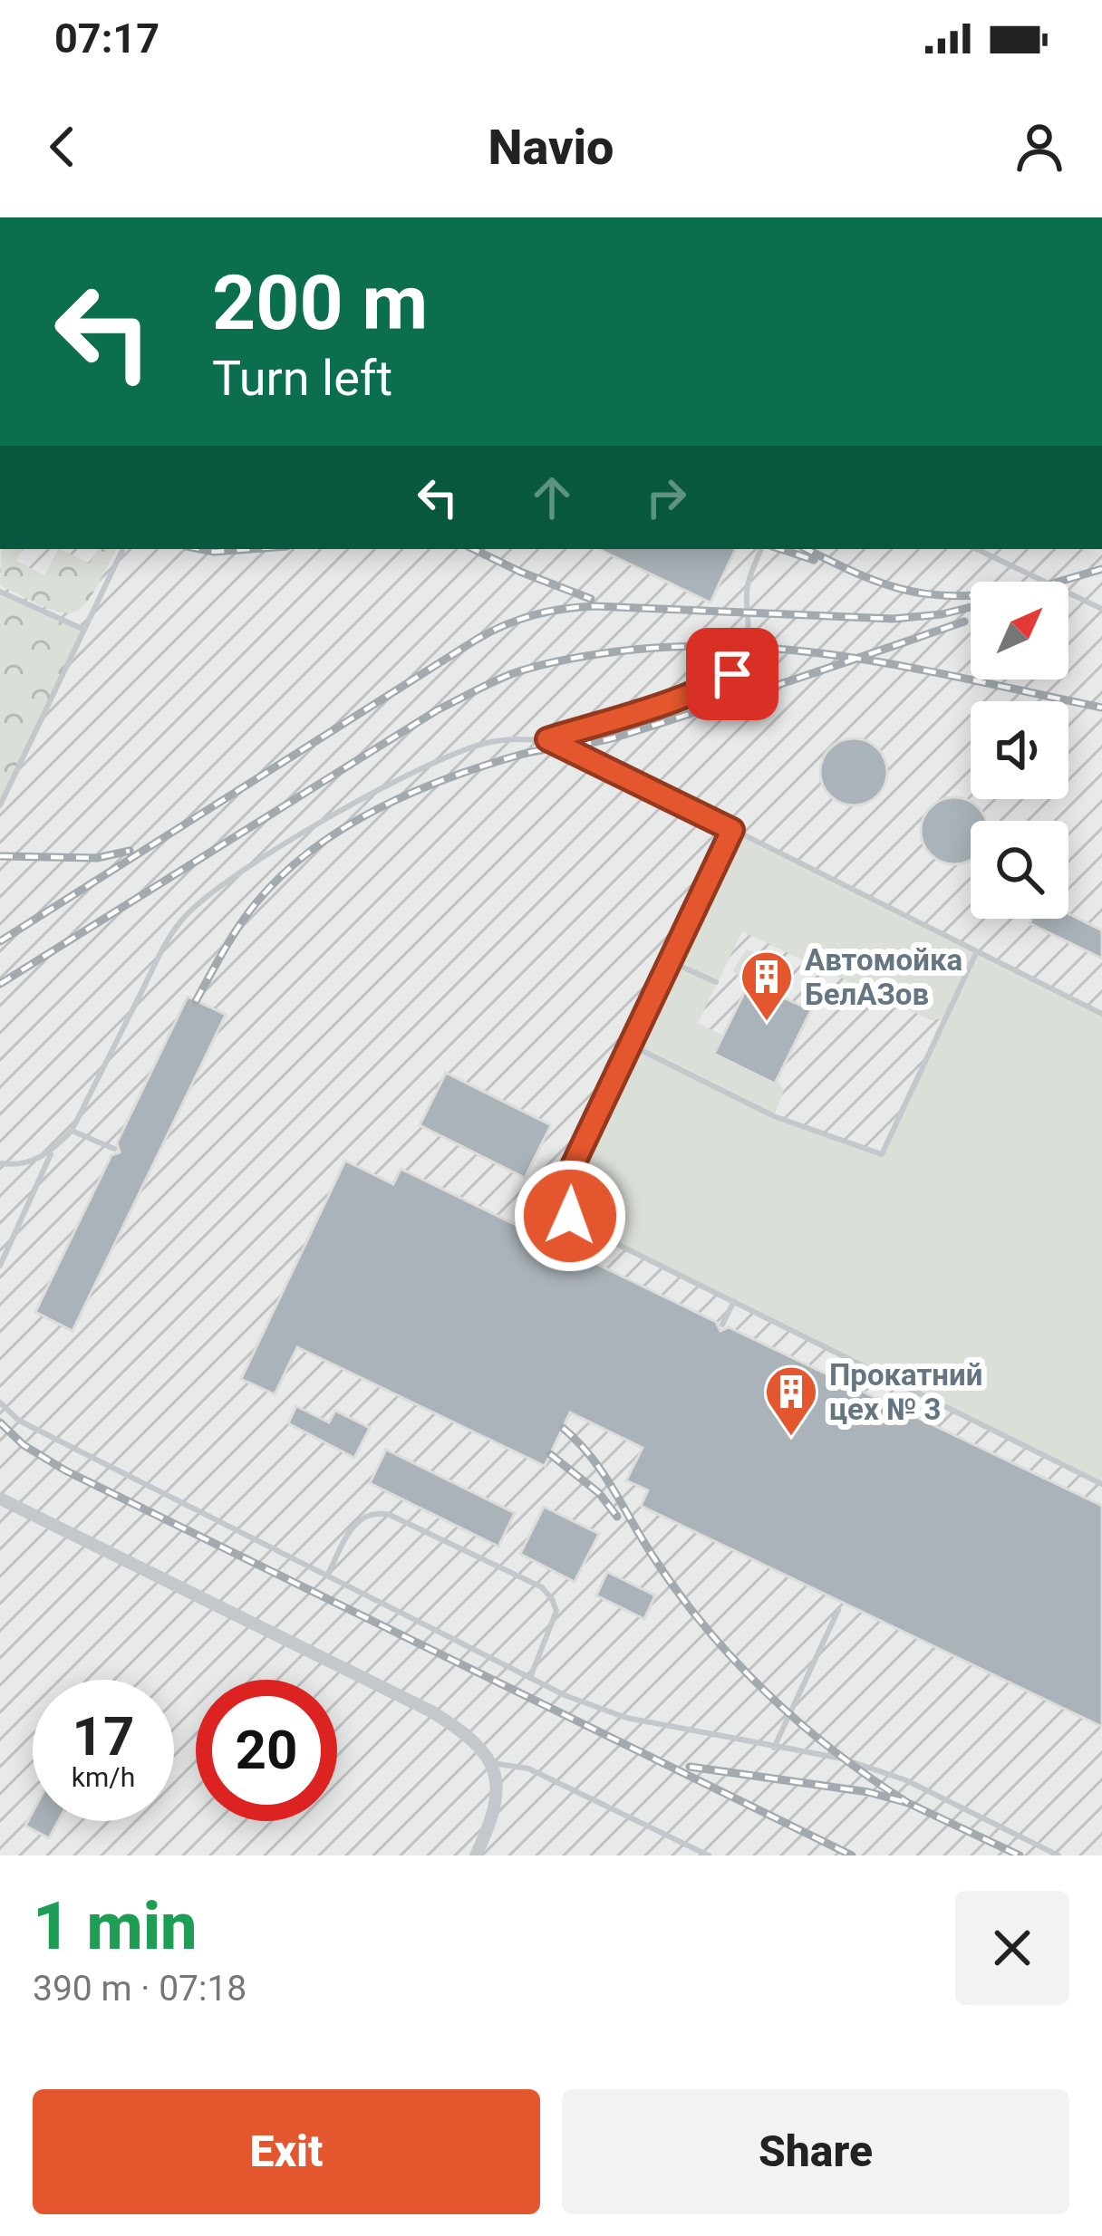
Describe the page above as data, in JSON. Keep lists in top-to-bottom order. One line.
{"places":{"building":["Автомойка БелАЗов","Прокатний цех № 3"]},"north":"top right","page":{"status":"07:17","header":"Navio","turn":["200 m","Turn left"],"speed":"17 km/h","limit":"20","heading":["1 min","390 m · 07:18"],"buttons":["Exit","Share"]}}
